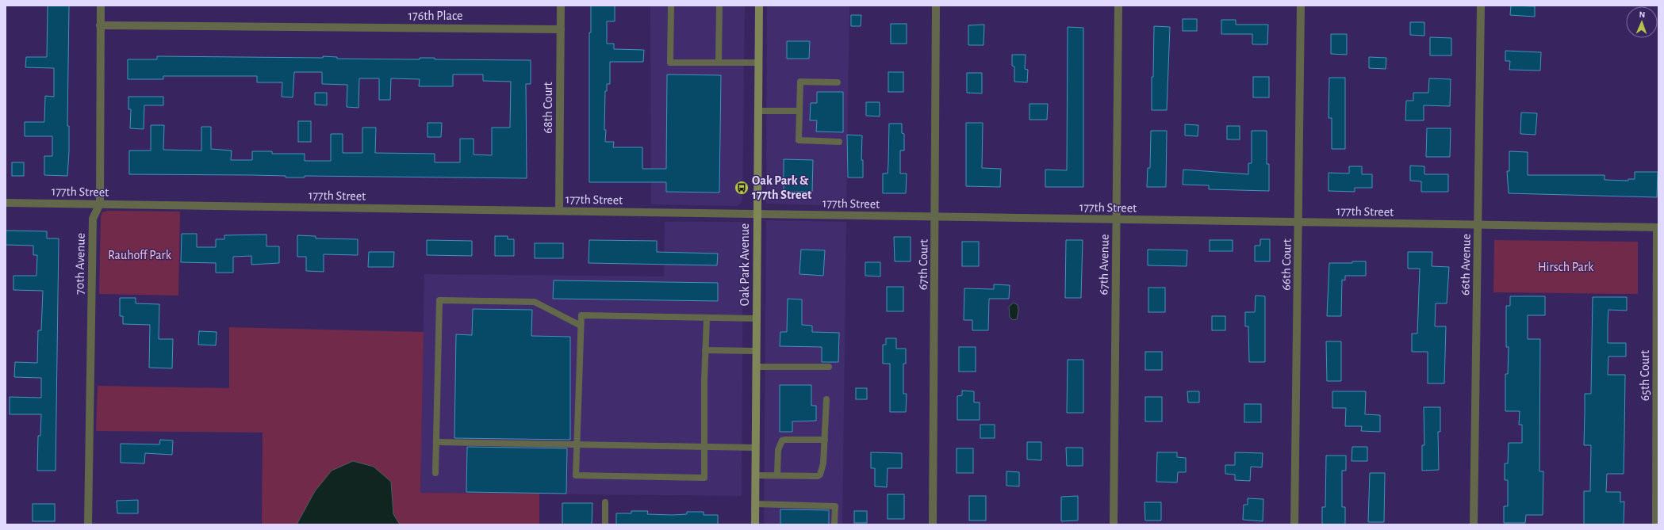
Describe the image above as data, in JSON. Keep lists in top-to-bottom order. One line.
{"streets":{"street":["176th Place","68th Court","177th Street","70th Avenue","Oak Park Avenue","67th Court","67th Avenue","66th Court","66th Avenue","65th Court"]},"crossings":[["176th Place","68th Court"],["176th Place","70th Avenue"],["68th Court","177th Street"],["177th Street","70th Avenue"],["177th Street","Oak Park Avenue"],["177th Street","67th Court"],["177th Street","67th Avenue"],["177th Street","66th Court"],["177th Street","66th Avenue"],["177th Street","65th Court"]],"parks":["Rauhoff Park","Hirsch Park"],"places":{"bus stop":["Oak Park & 177th Street"]},"north":"top"}
